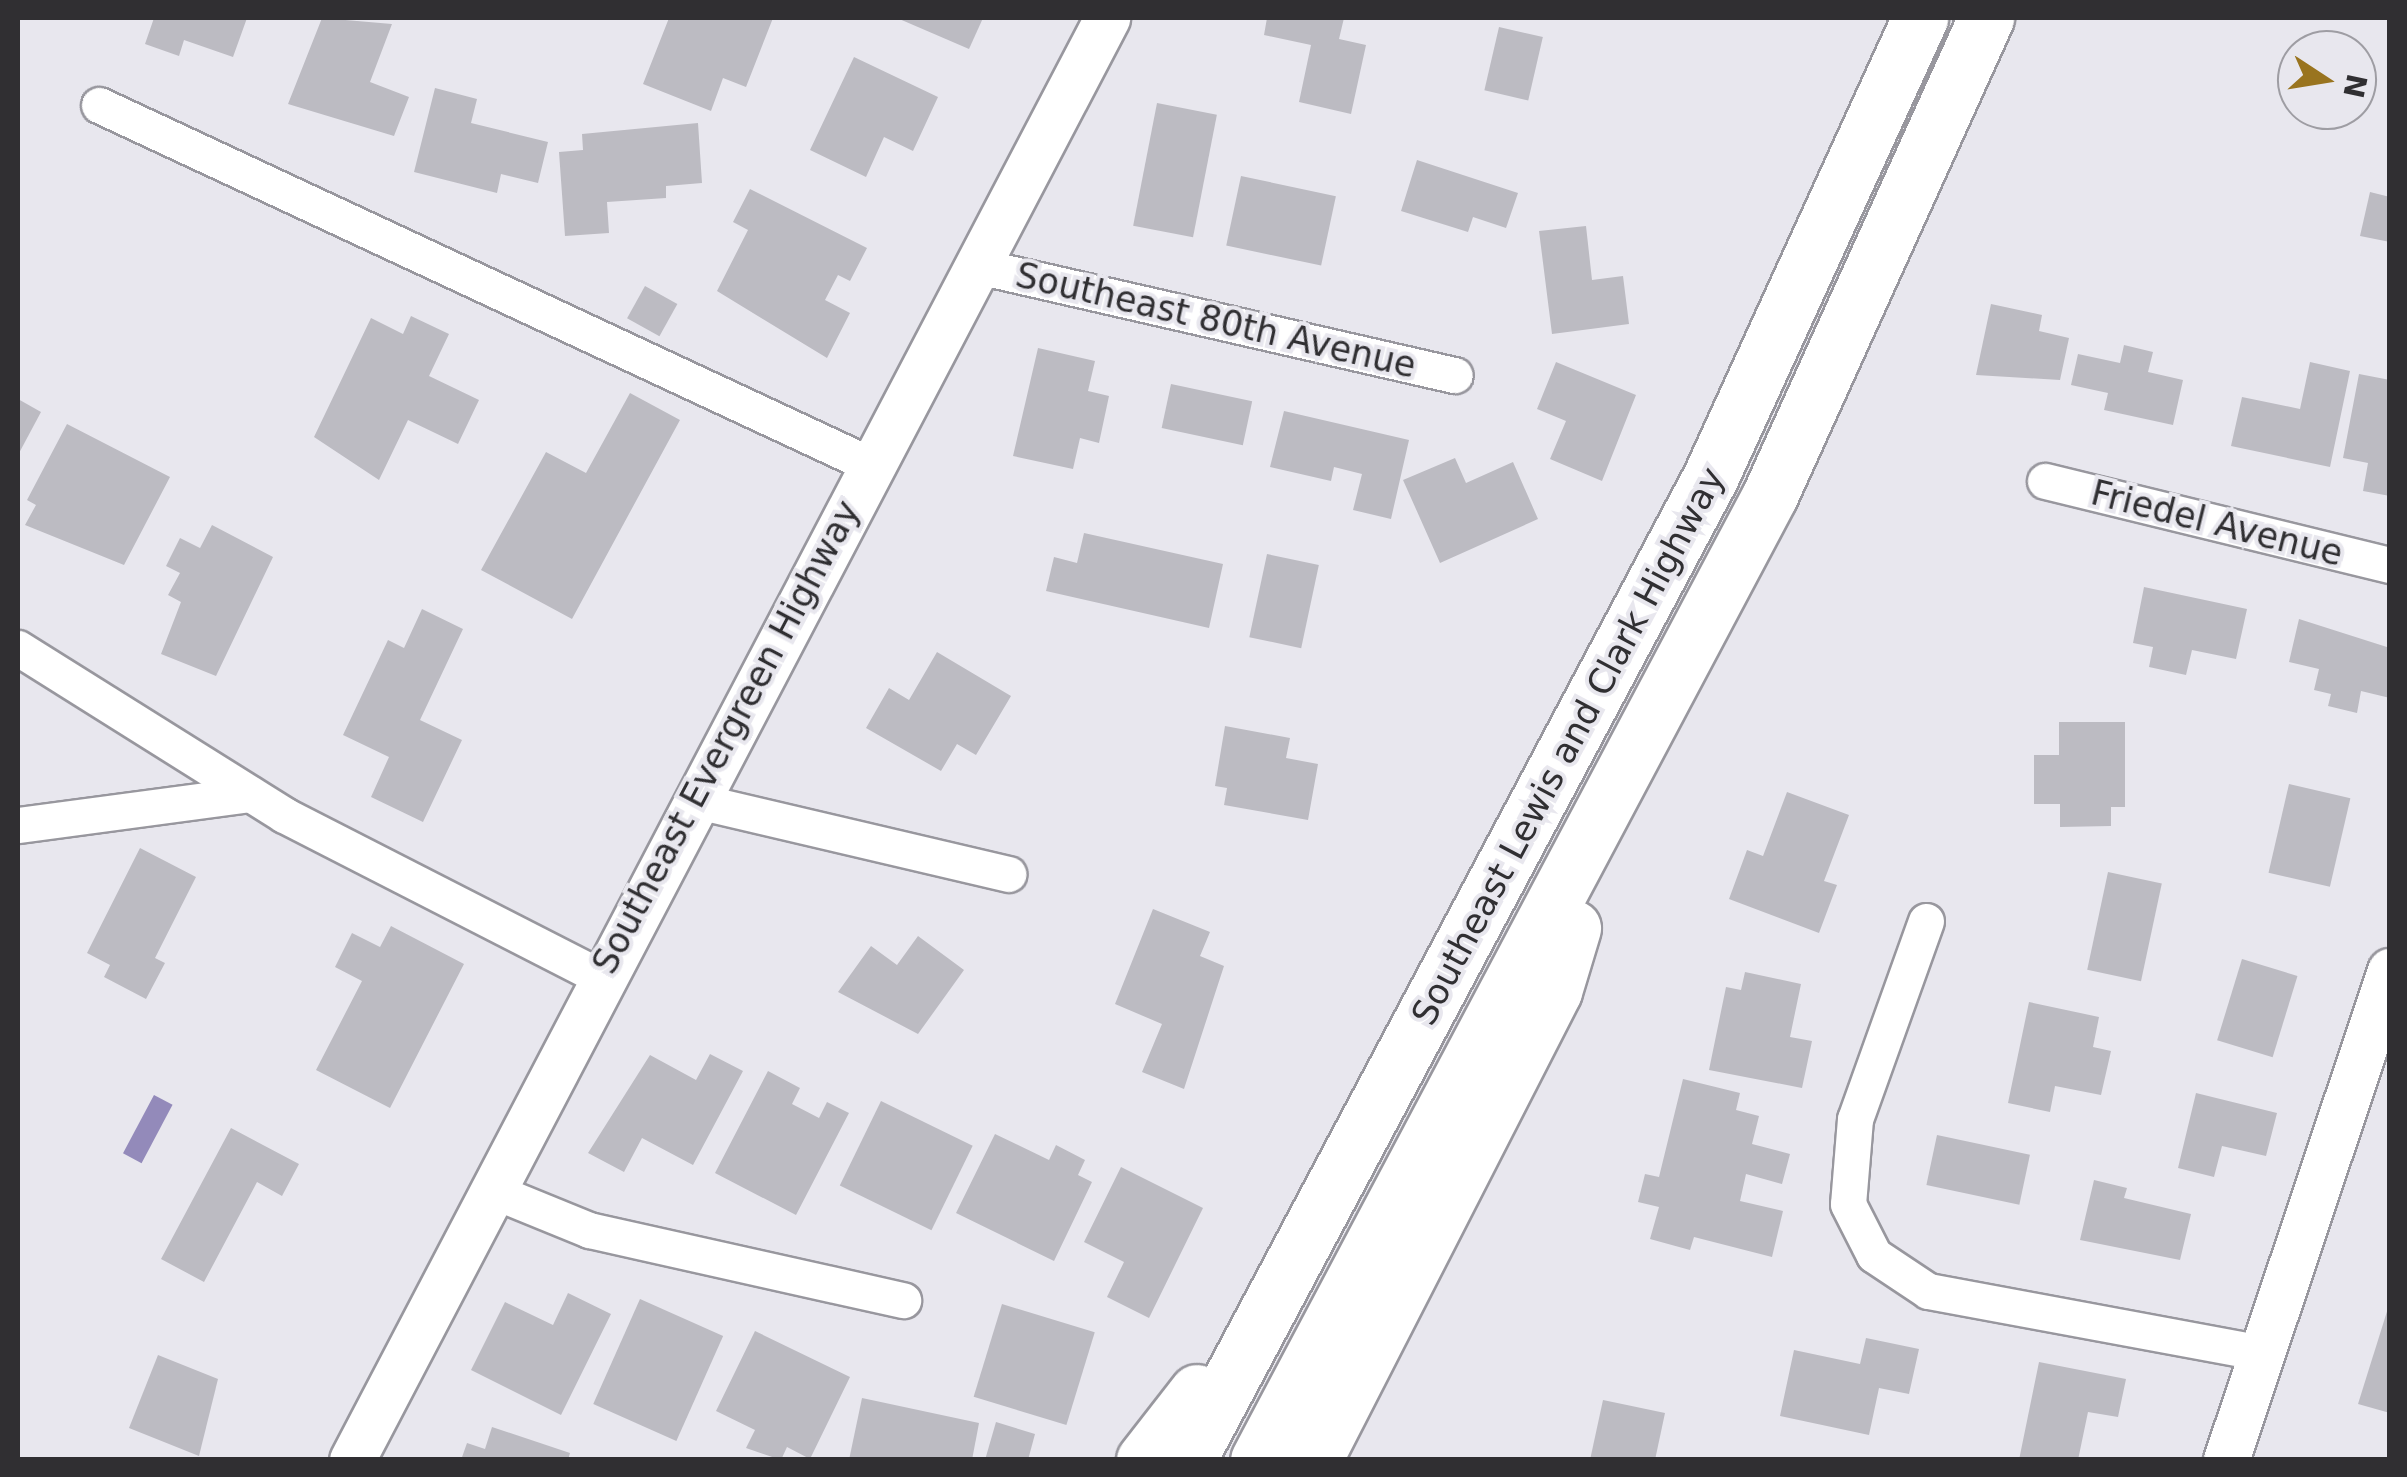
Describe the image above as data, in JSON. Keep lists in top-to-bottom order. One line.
{"streets":{"highway":["Southeast Lewis and Clark Highway"],"street":["Southeast 80th Avenue","Friedel Avenue","Southeast Evergreen Highway"]},"crossings":[["Southeast 80th Avenue","Southeast Evergreen Highway"]],"north":"right"}
